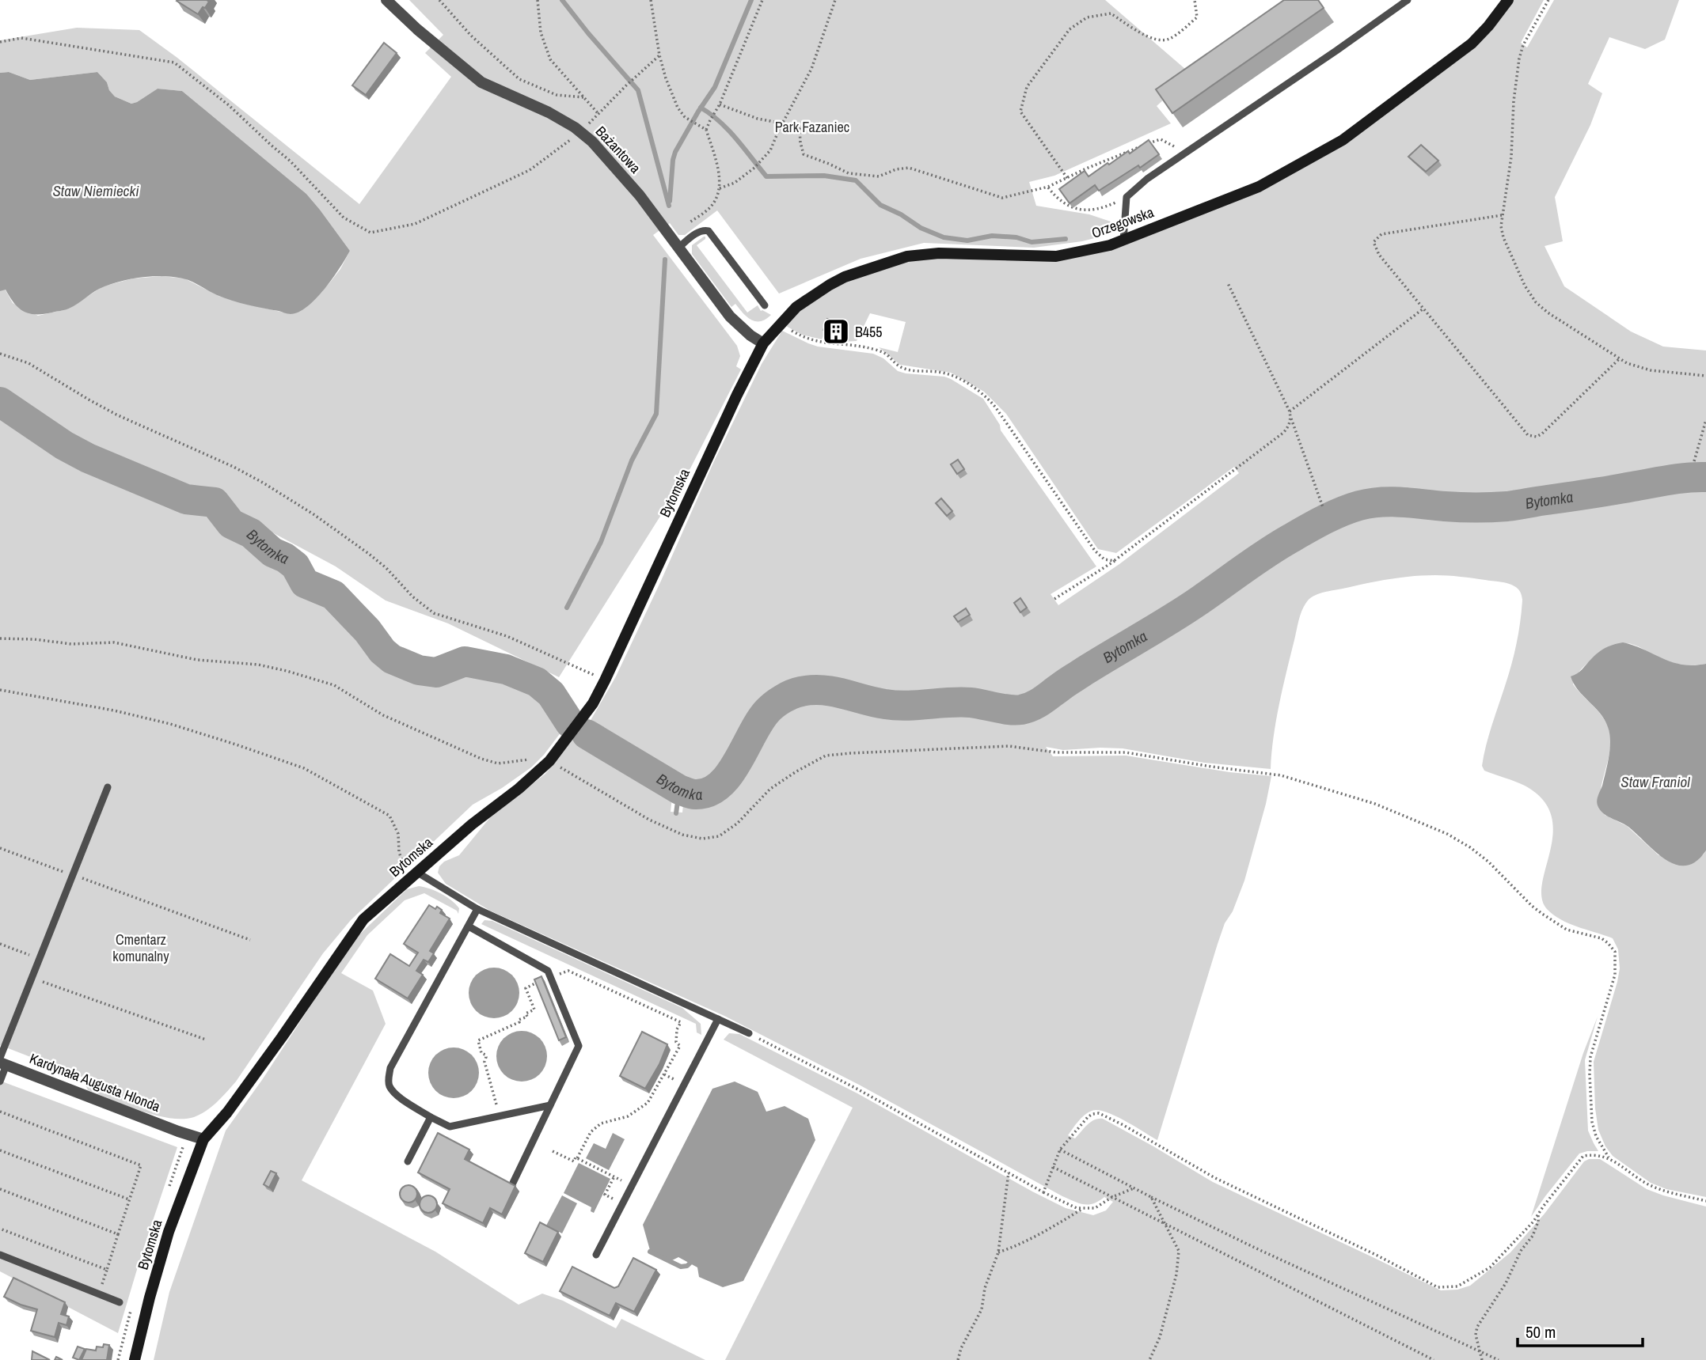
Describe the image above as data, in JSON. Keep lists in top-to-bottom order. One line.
{"streets":{"street":["Bażantowa","Orzegowska","Bytomska","Kardynała Augusta Hlonda"]},"crossings":[["Bażantowa","Orzegowska"],["Orzegowska","Bytomska"],["Bytomska","Kardynała Augusta Hlonda"]],"water":["Staw Niemiecki","Bytomka","Staw Franiol"],"parks":["Park Fazaniec","Cmentarz komunalny"],"places":{"building":["B455"]},"scale_bar":"50 m"}
